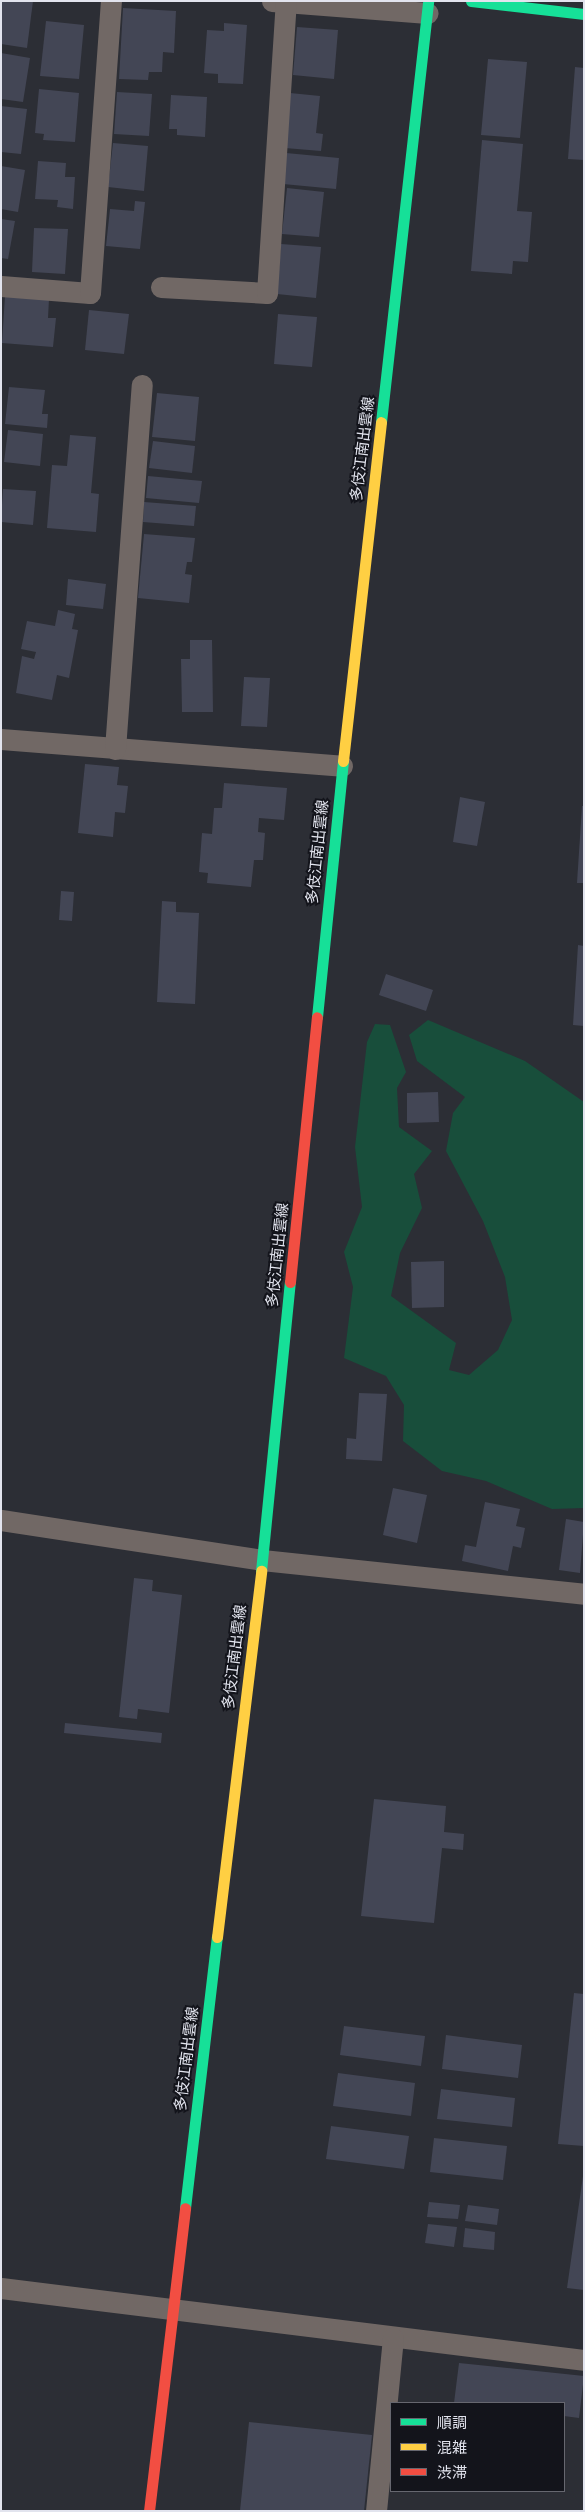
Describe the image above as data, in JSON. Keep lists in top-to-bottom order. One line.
{"streets":{"main road":["多伎江南出雲線"]},"legend":["順調","混雑","渋滞"]}
